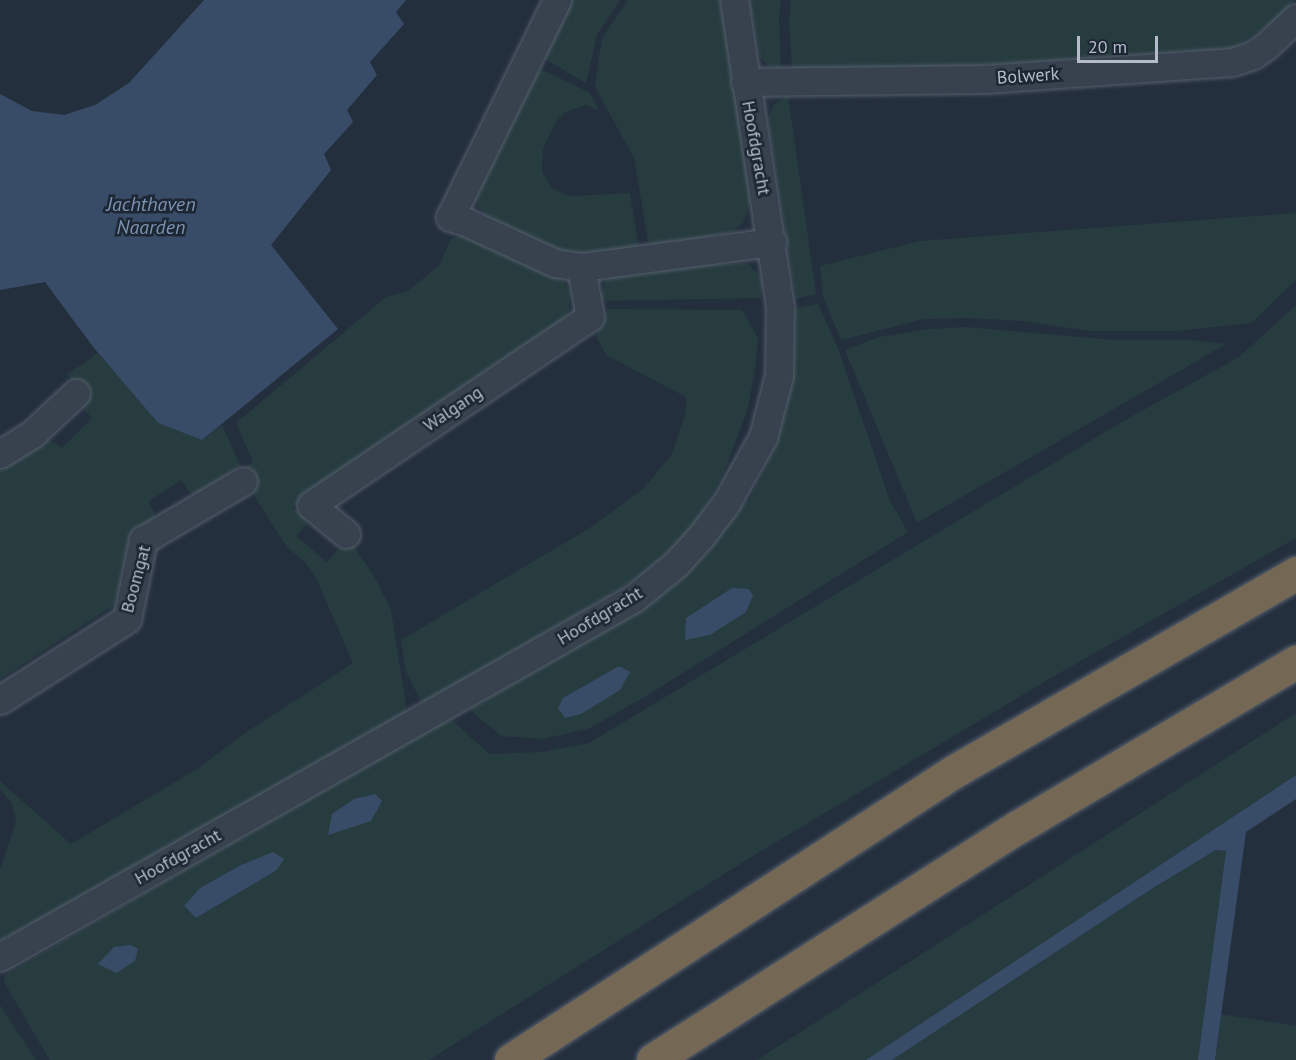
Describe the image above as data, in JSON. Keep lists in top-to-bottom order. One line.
{"streets":{"street":["Bolwerk","Hoofdgracht","Walgang","Boomgat"]},"crossings":[["Bolwerk","Hoofdgracht"]],"water":["Jachthaven Naarden"],"scale_bar":"20 m"}
